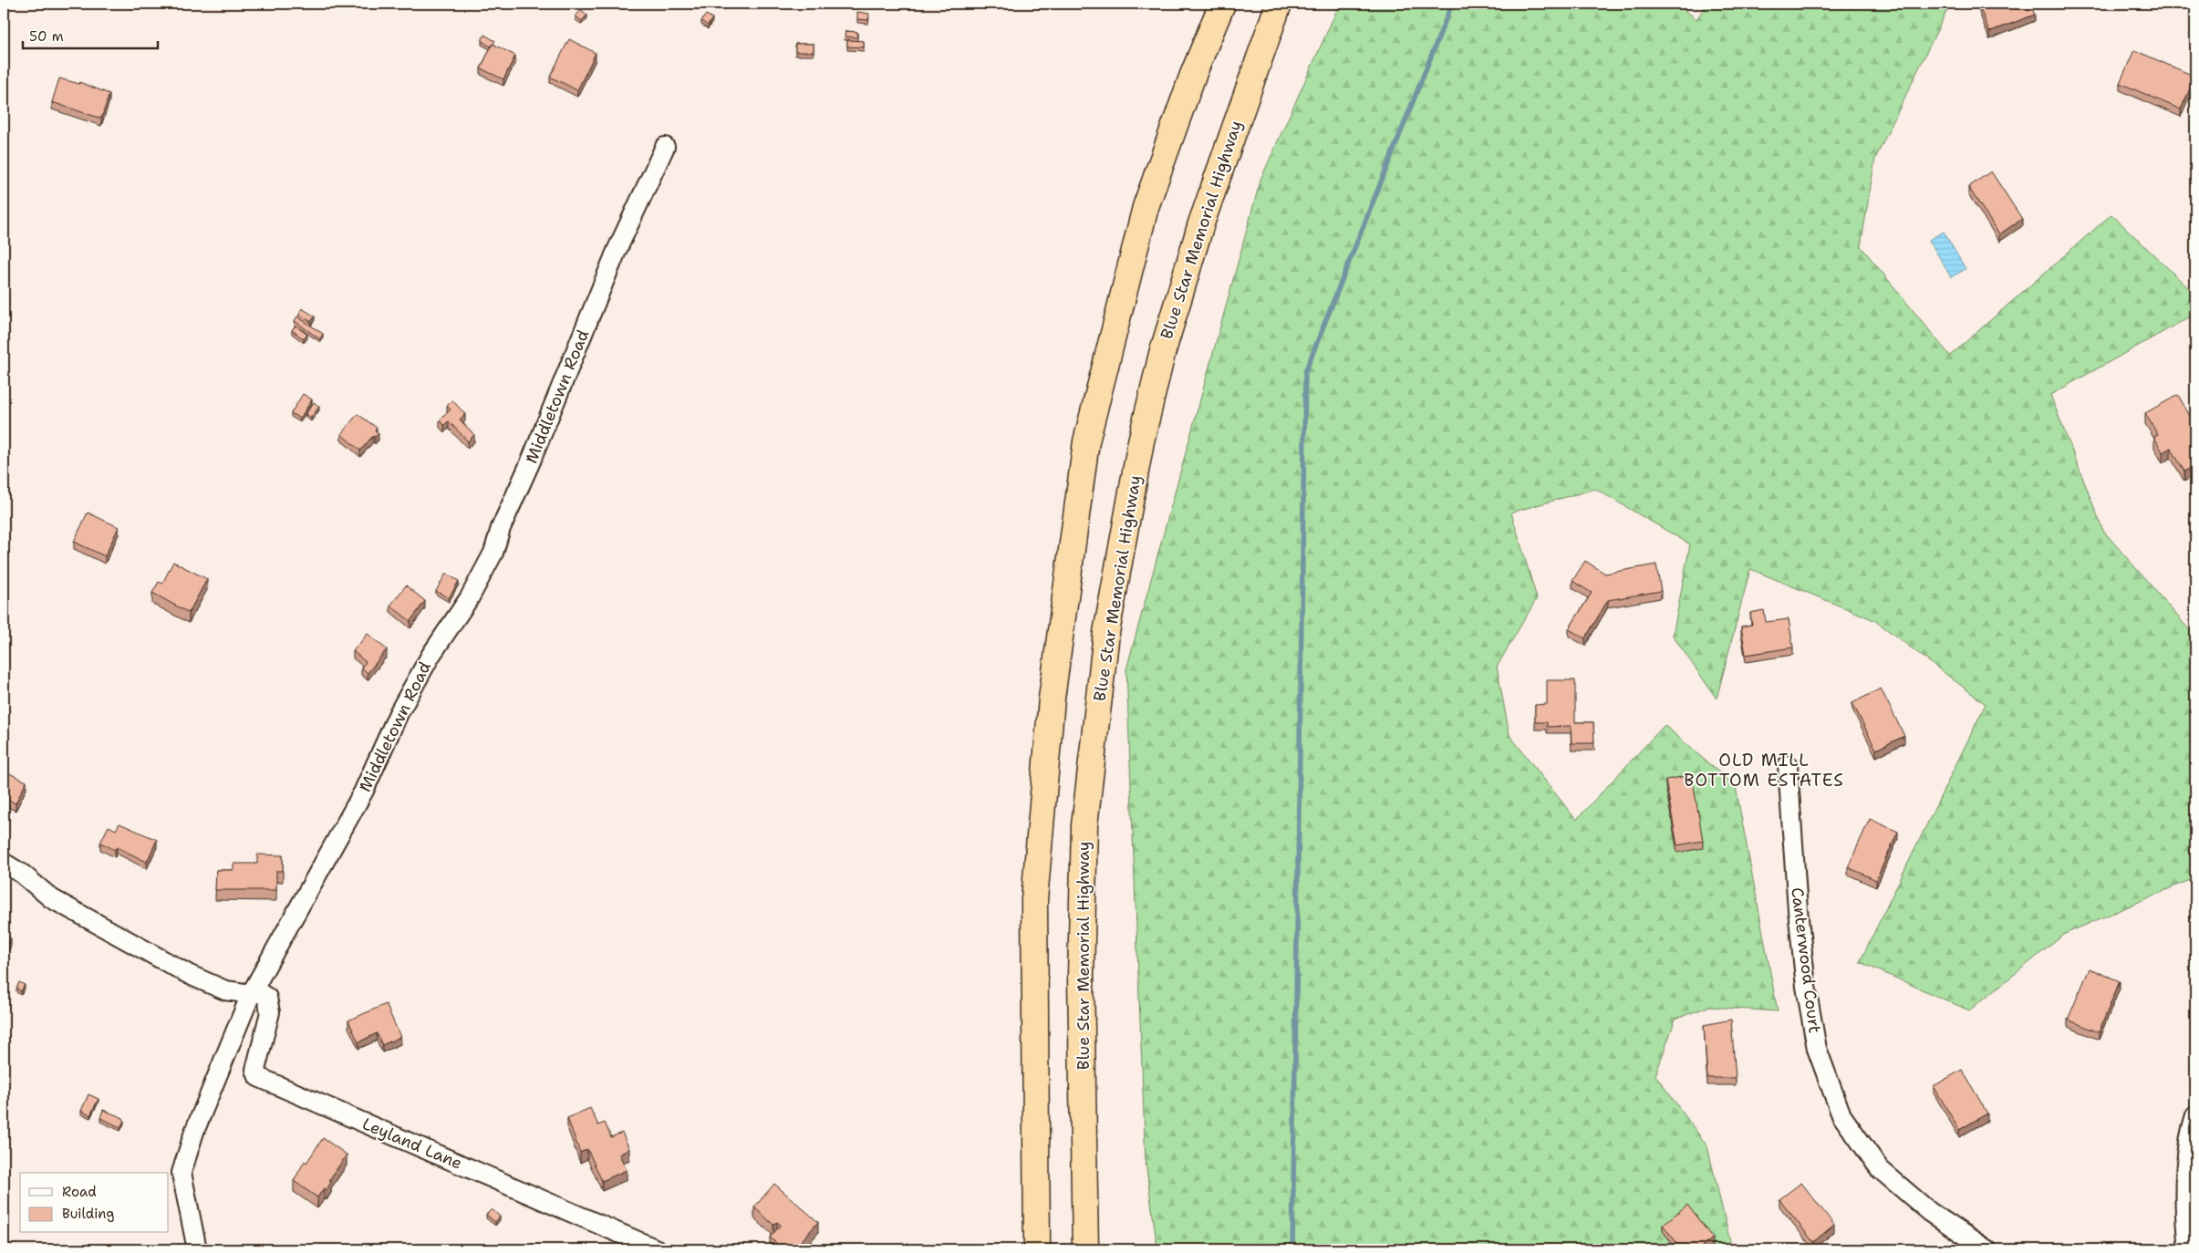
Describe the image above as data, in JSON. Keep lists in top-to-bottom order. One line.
{"streets":{"highway":["Blue Star Memorial Highway"],"street":["Middletown Road","Canterwood Court","Leyland Lane"]},"crossings":[["Middletown Road","Leyland Lane"]],"districts":["OLD MILL BOTTOM ESTATES"],"legend":["Road","Building"],"scale_bar":"50 m"}
